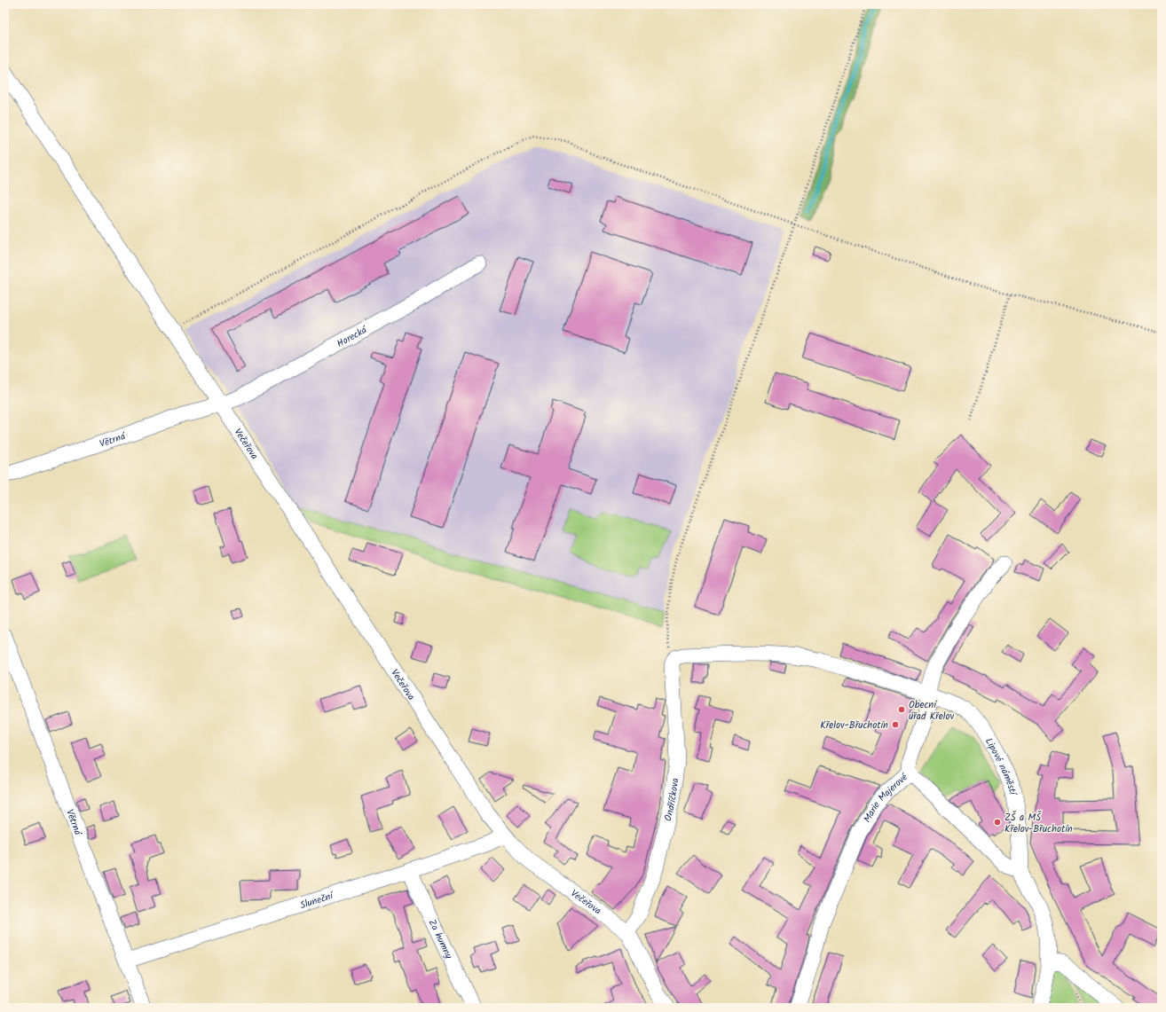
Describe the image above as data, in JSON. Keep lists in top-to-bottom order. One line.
{"streets":{"street":["Horecká","Větrná","Večeřova","Lipové náměstí","Ondříčkova","Marie Majerové","Sluneční","Za humny"]},"crossings":[["Horecká","Větrná"],["Horecká","Večeřova"],["Větrná","Večeřova"],["Větrná","Sluneční"],["Večeřova","Ondříčkova"],["Večeřova","Sluneční"],["Lipové náměstí","Ondříčkova"],["Lipové náměstí","Marie Majerové"],["Sluneční","Za humny"]],"places":["Obecní úřad Křelov","Křelov-Břuchotín","ZŠ a MŠ Křelov-Břuchotín"]}
